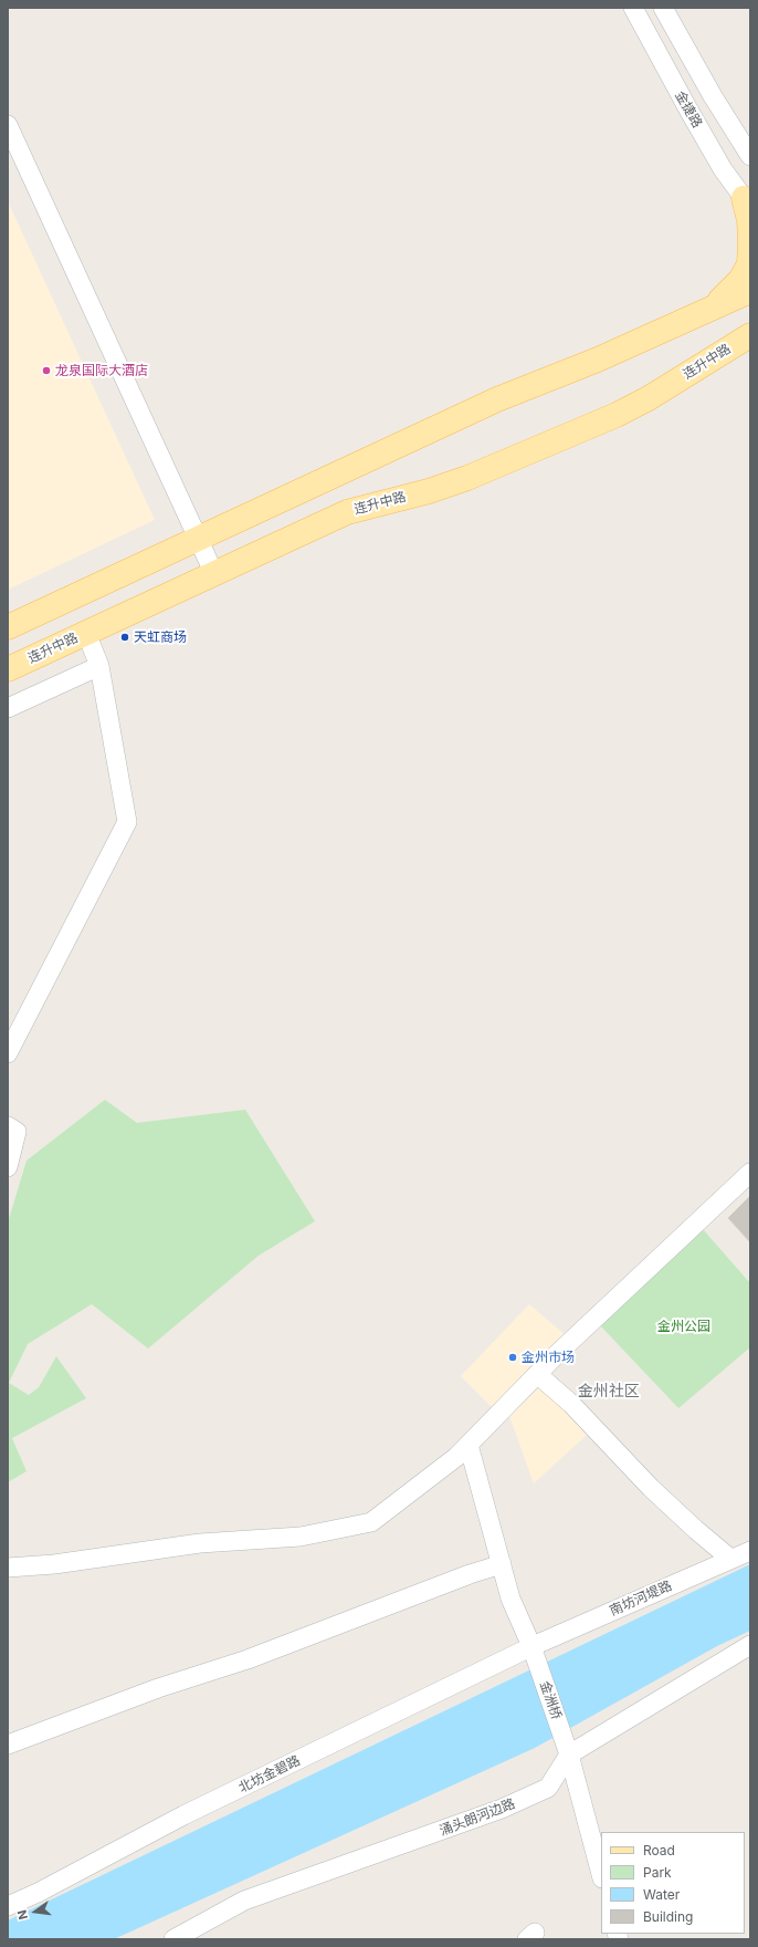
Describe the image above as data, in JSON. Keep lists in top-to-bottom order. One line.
{"streets":{"main road":["连升中路"],"street":["金捷路","南坊河堤路","金洲桥","北坊金碧路","涌头朗河边路"]},"crossings":[["南坊河堤路","金洲桥"],["南坊河堤路","北坊金碧路"],["金洲桥","北坊金碧路"],["金洲桥","涌头朗河边路"]],"districts":["金州社区"],"parks":["金州公园"],"places":["龙泉国际大酒店","天虹商场","金州市场"],"legend":["Road","Park","Water","Building"],"north":"left"}
